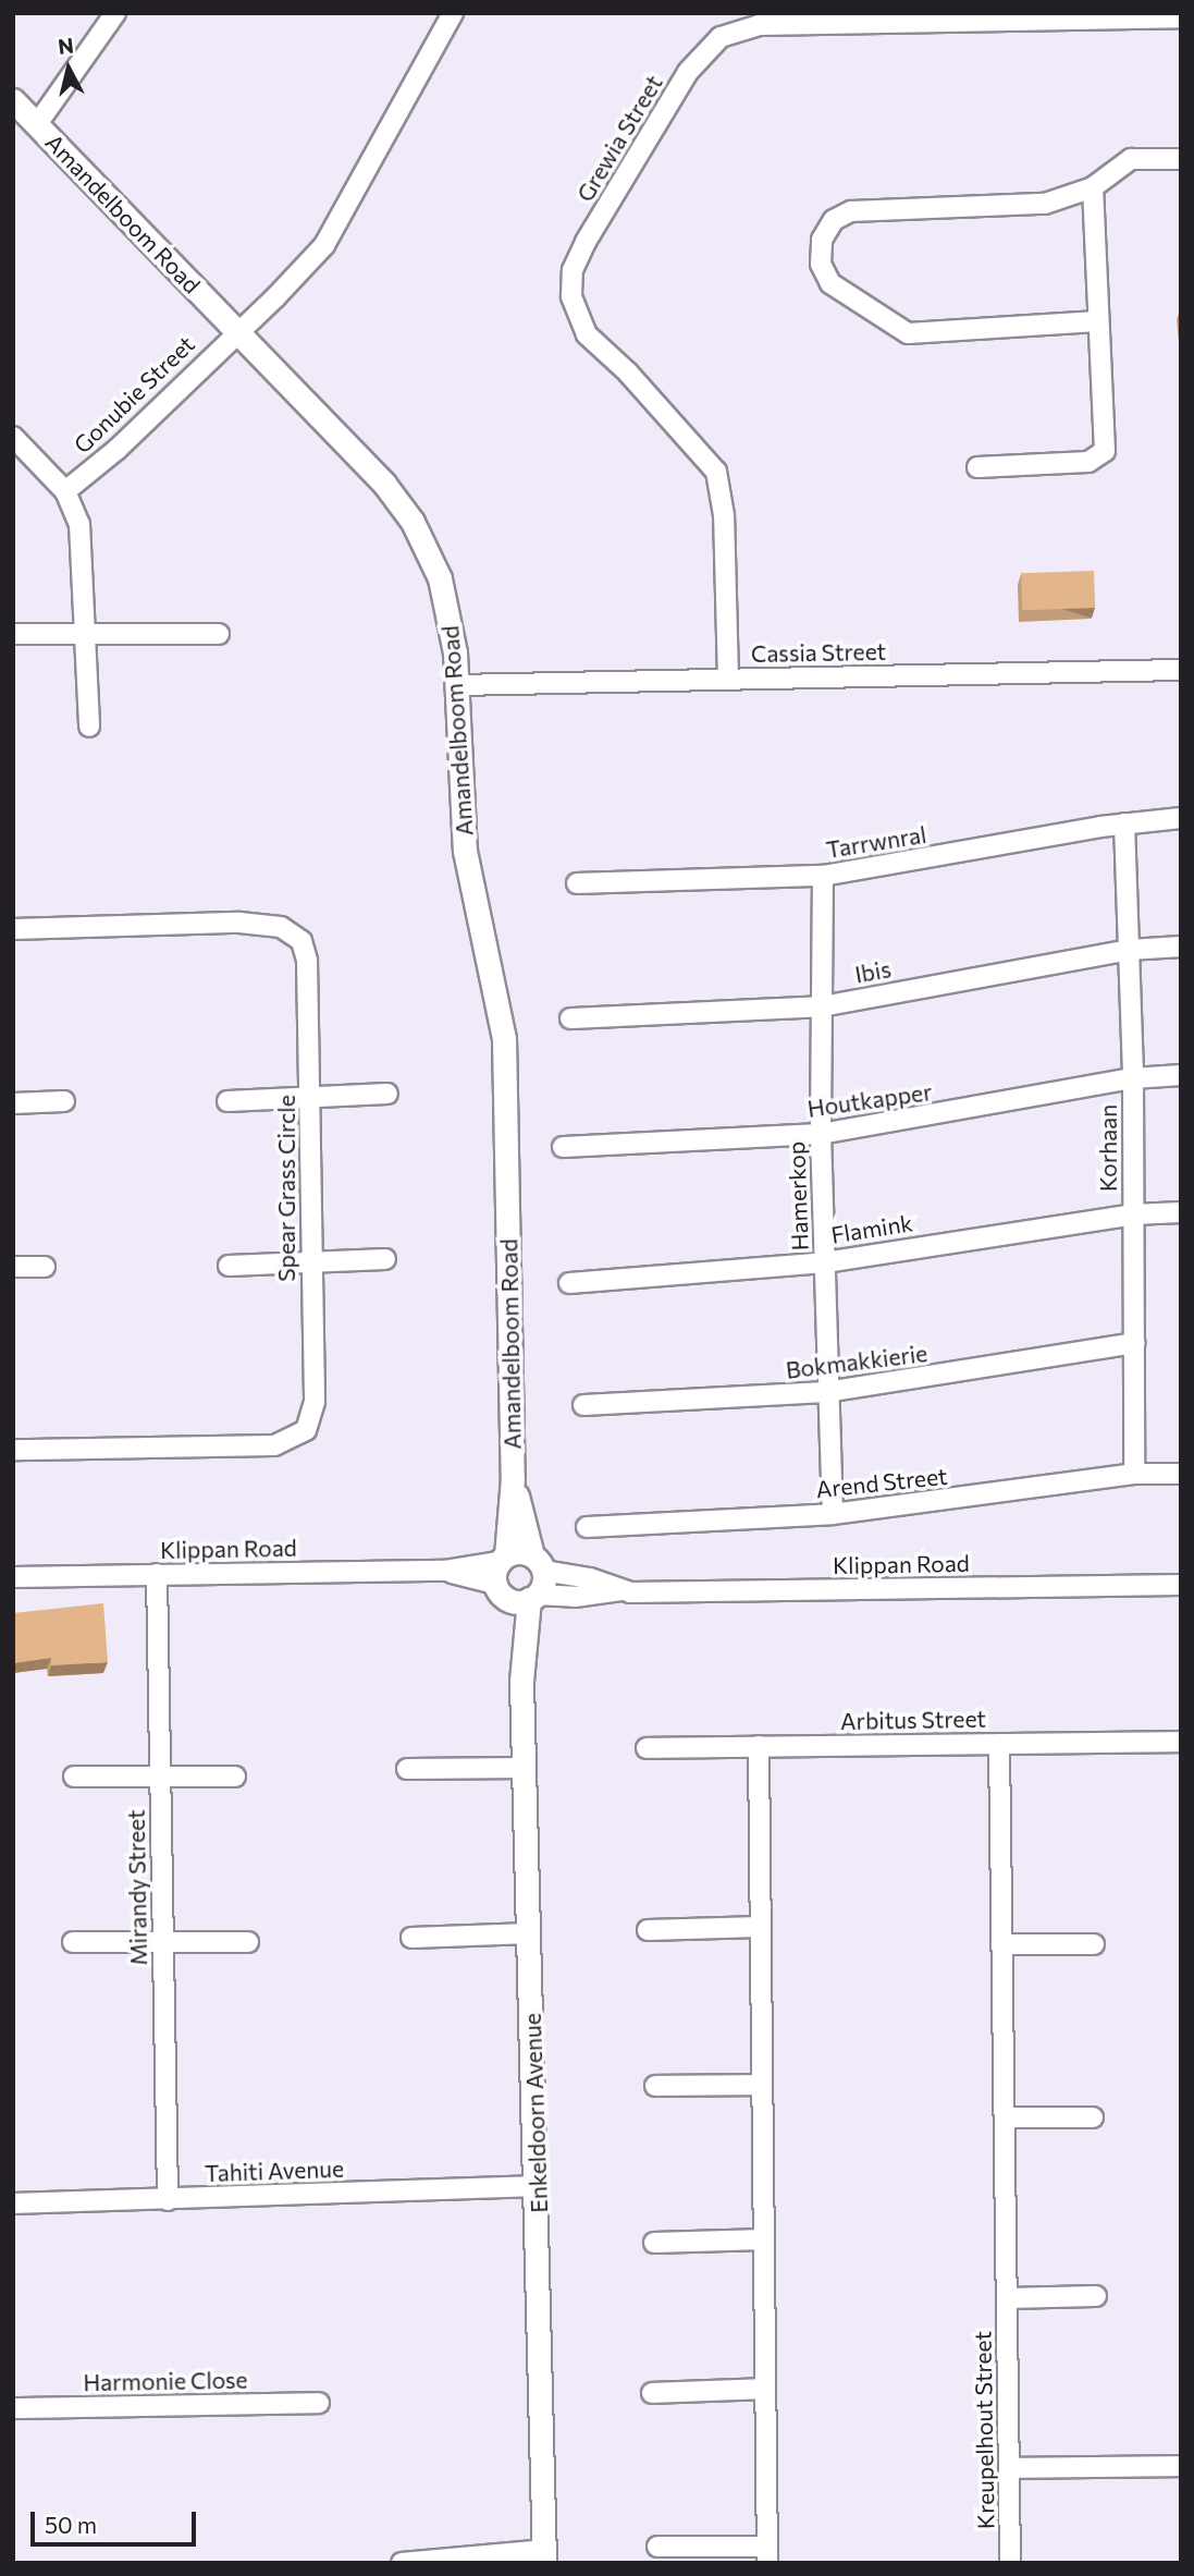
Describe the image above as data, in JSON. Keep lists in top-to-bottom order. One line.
{"streets":{"street":["Grewia Street","Amandelboom Road","Gonubie Street","Cassia Street","Tarrwnral","Ibis","Houtkapper","Korhaan","Spear Grass Circle","Hamerkop","Flamink","Bokmakkierie","Arend Street","Klippan Road","Arbitus Street","Mirandy Street","Enkeldoorn Avenue","Tahiti Avenue","Harmonie Close","Kreupelhout Street"]},"crossings":[["Grewia Street","Cassia Street"],["Amandelboom Road","Gonubie Street"],["Amandelboom Road","Cassia Street"],["Amandelboom Road","Klippan Road"],["Amandelboom Road","Enkeldoorn Avenue"],["Tarrwnral","Korhaan"],["Tarrwnral","Hamerkop"],["Ibis","Korhaan"],["Ibis","Hamerkop"],["Houtkapper","Korhaan"],["Houtkapper","Hamerkop"],["Korhaan","Flamink"],["Korhaan","Bokmakkierie"],["Korhaan","Arend Street"],["Hamerkop","Flamink"],["Hamerkop","Bokmakkierie"],["Hamerkop","Arend Street"],["Klippan Road","Mirandy Street"],["Klippan Road","Enkeldoorn Avenue"],["Arbitus Street","Kreupelhout Street"],["Mirandy Street","Tahiti Avenue"],["Enkeldoorn Avenue","Tahiti Avenue"]],"scale_bar":"50 m","north":"top"}
